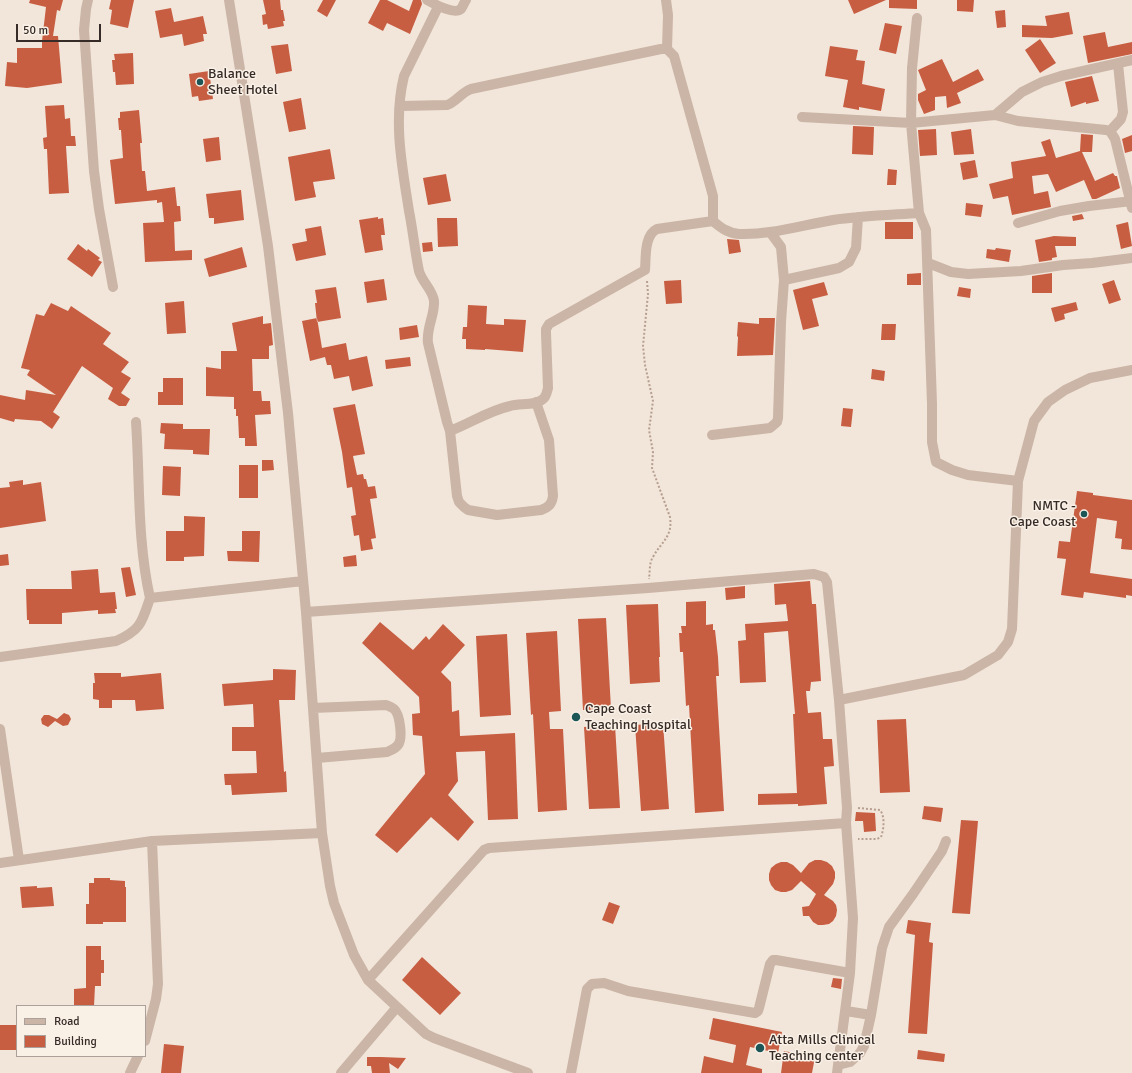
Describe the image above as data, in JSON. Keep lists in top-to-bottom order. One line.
{"places":["Balance Sheet Hotel","NMTC - Cape Coast","Cape Coast Teaching Hospital","Atta Mills Clinical Teaching center"],"legend":["Road","Building"],"scale_bar":"50 m"}
